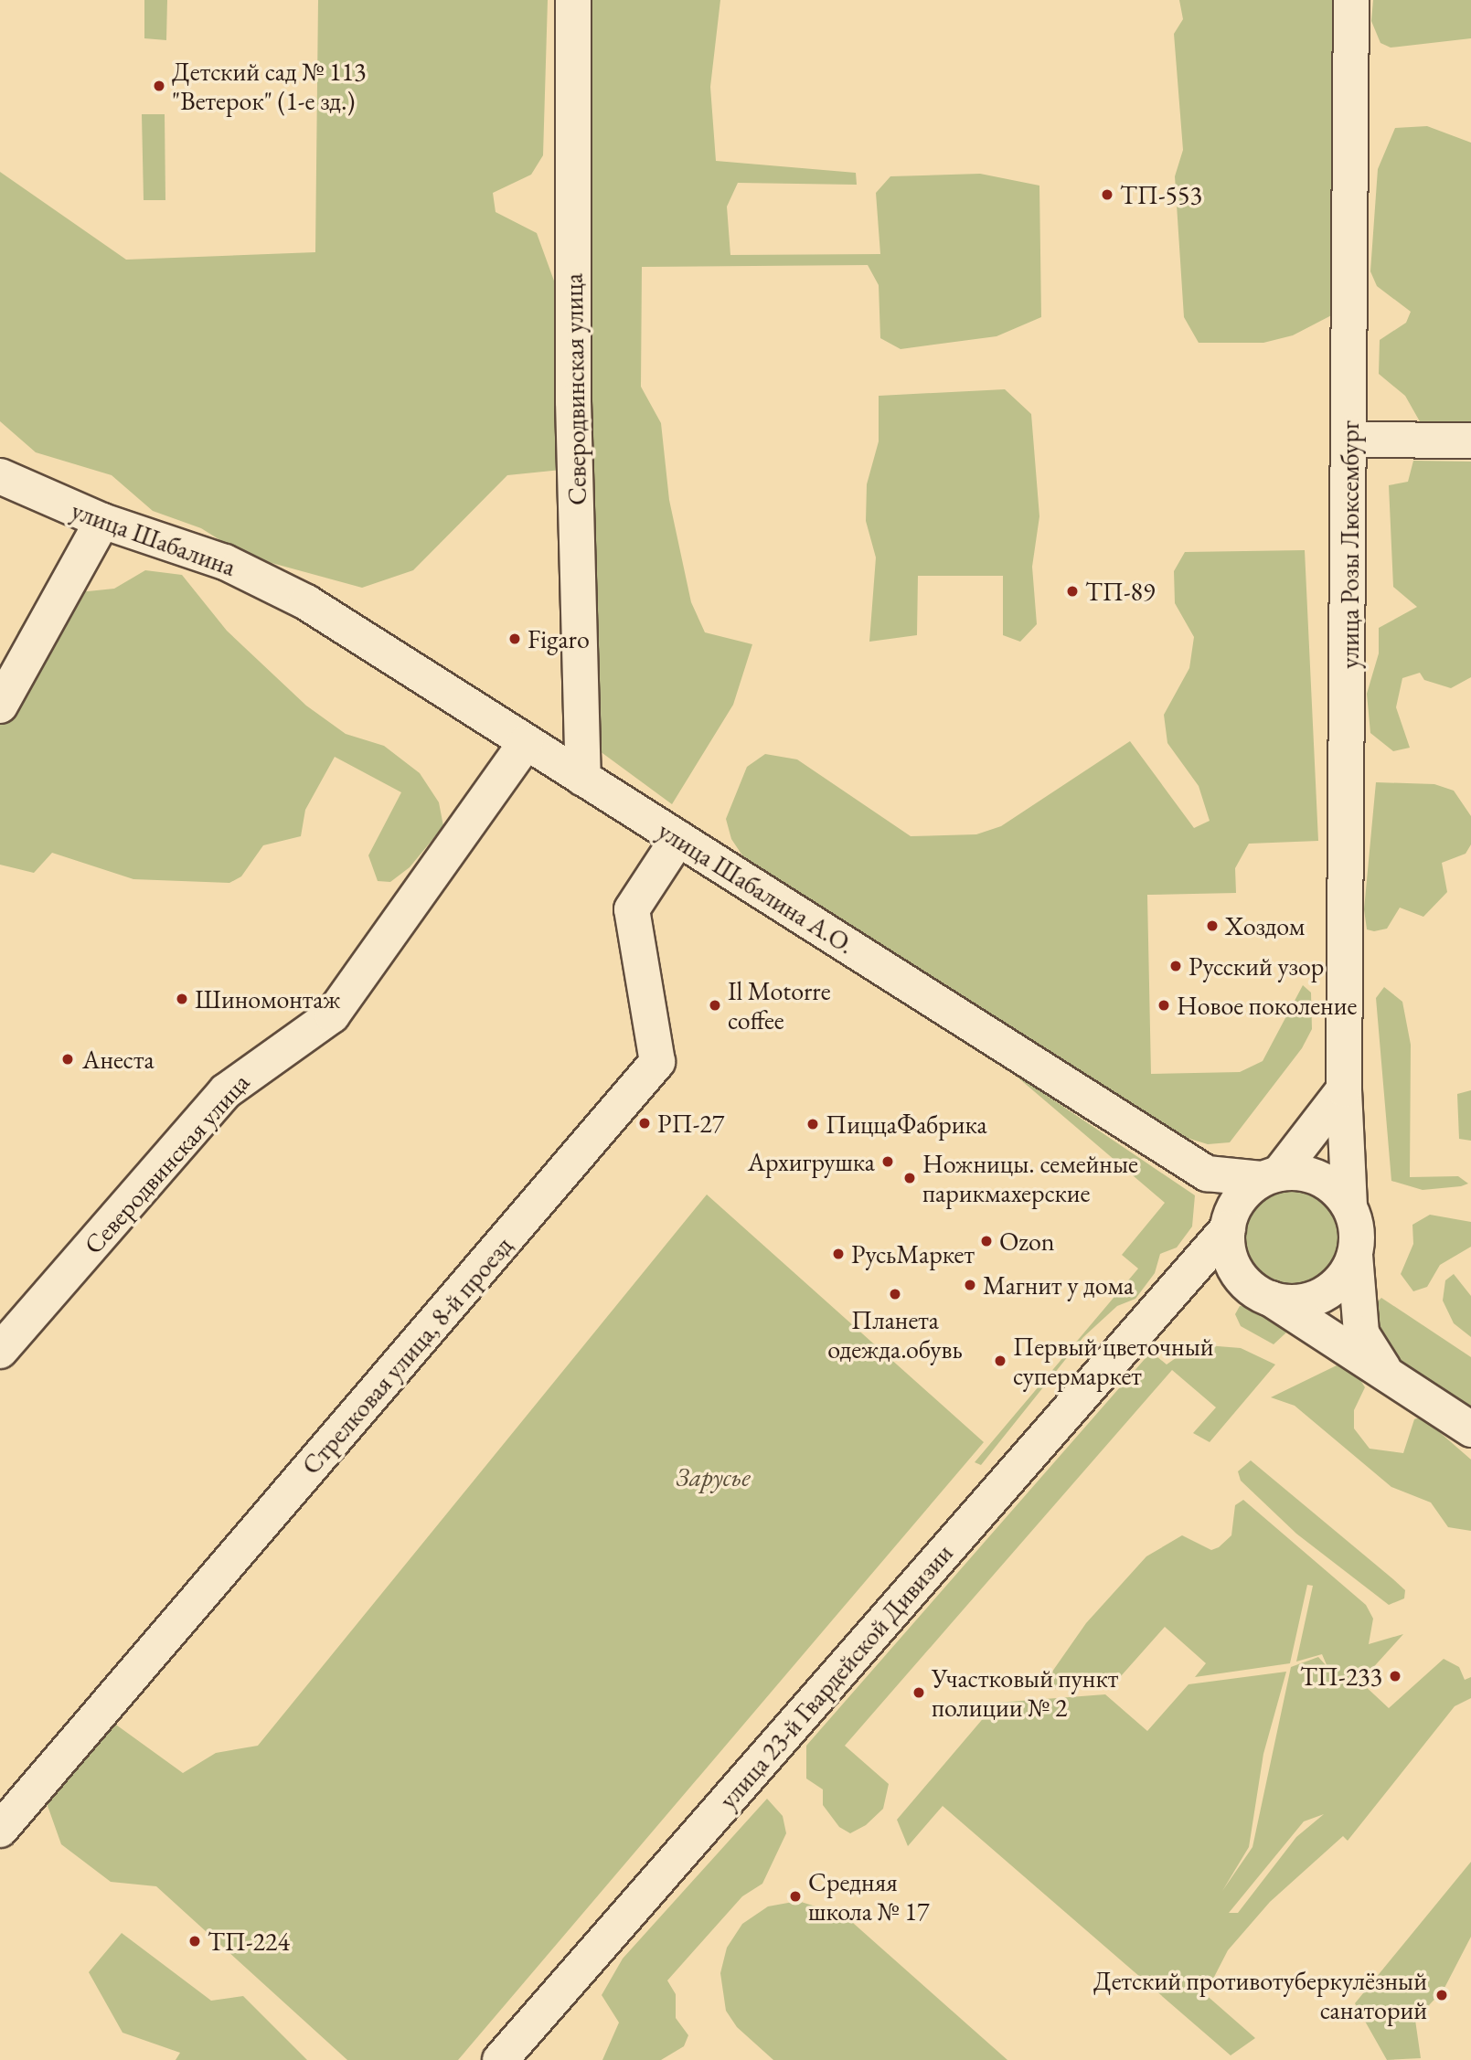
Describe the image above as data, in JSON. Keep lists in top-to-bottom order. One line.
{"streets":{"street":["Северодвинская улица","улица Шабалина","улица Розы Люксембург","улица Шабалина А.О.","Стрелковая улица, 8-й проезд","улица 23-й Гвардейской Дивизии"]},"crossings":[["Северодвинская улица","улица Шабалина А.О."],["улица Шабалина","улица Шабалина А.О."],["улица Розы Люксембург","улица 23-й Гвардейской Дивизии"],["улица Шабалина А.О.","Стрелковая улица, 8-й проезд"]],"parks":["Зарусье"],"places":["Детский сад № 113 \"Ветерок\" (1-е зд.)","ТП-553","ТП-89","Figaro","Хоздом","Русский узор","Шиномонтаж","Il Motorre coffee","Новое поколение","Анеста","РП-27","ПиццаФабрика","Архигрушка","Ножницы. семейные парикмахерские","Ozon","РусьМаркет","Магнит у дома","Планета одежда.обувь","Первый цветочный супермаркет","ТП-233","Участковый пункт полиции № 2","Средняя школа № 17","ТП-224","Детский противотуберкулёзный санаторий"]}
